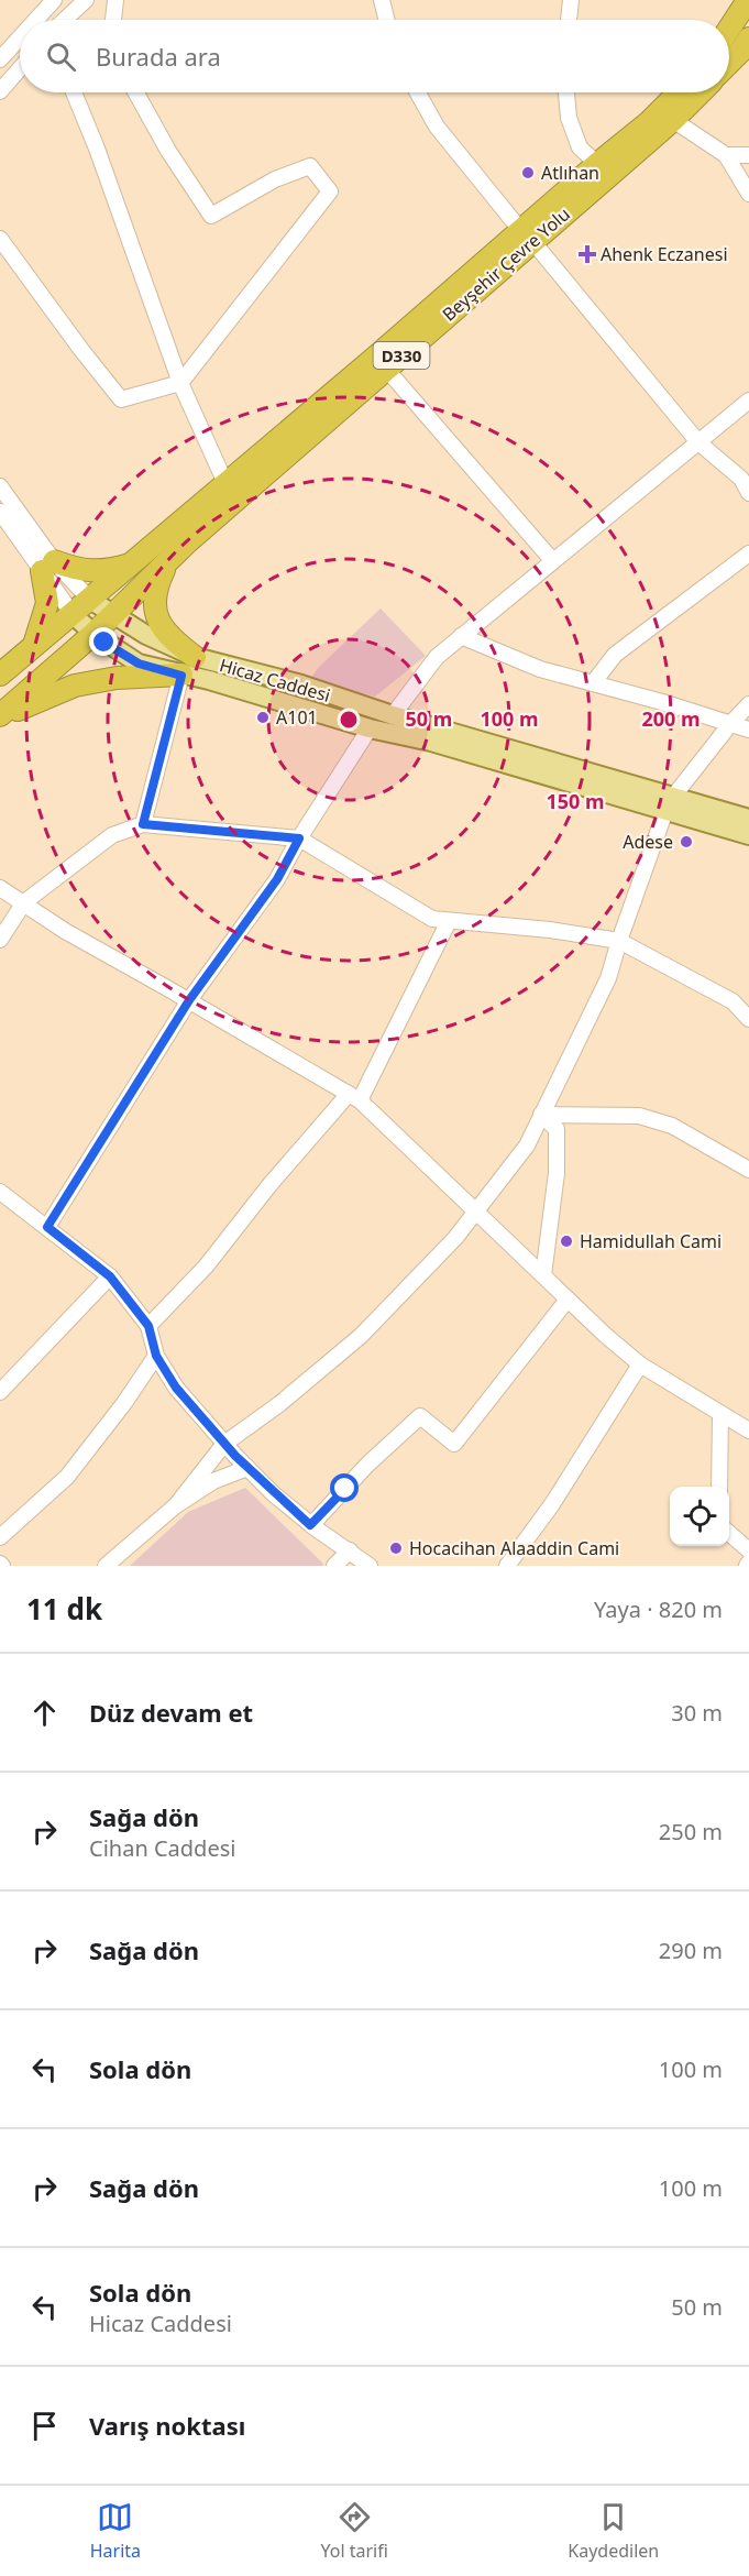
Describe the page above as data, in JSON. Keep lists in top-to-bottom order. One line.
{"streets":{"highway":["Beyşehir Çevre Yolu","D330"],"main road":["Hicaz Caddesi"]},"crossings":[["Beyşehir Çevre Yolu","D330"],["Beyşehir Çevre Yolu","Hicaz Caddesi"],["D330","Hicaz Caddesi"]],"places":{"other":["Atlıhan","A101","Adese","Hamidullah Cami","Hocacihan Alaaddin Cami"],"health":["Ahenk Eczanesi"]},"page":{"search":"Burada ara","heading":["11 dk","Yaya · 820 m"],"list":[["Düz devam et","30 m"],["Sağa dön","Cihan Caddesi","250 m"],["Sağa dön","290 m"],["Sola dön","100 m"],["Sağa dön","100 m"],["Sola dön","Hicaz Caddesi","50 m"],"Varış noktası"],"nav":["Harita","Yol tarifi","Kaydedilen"]},"rings":["50 m","100 m","200 m","150 m"]}
